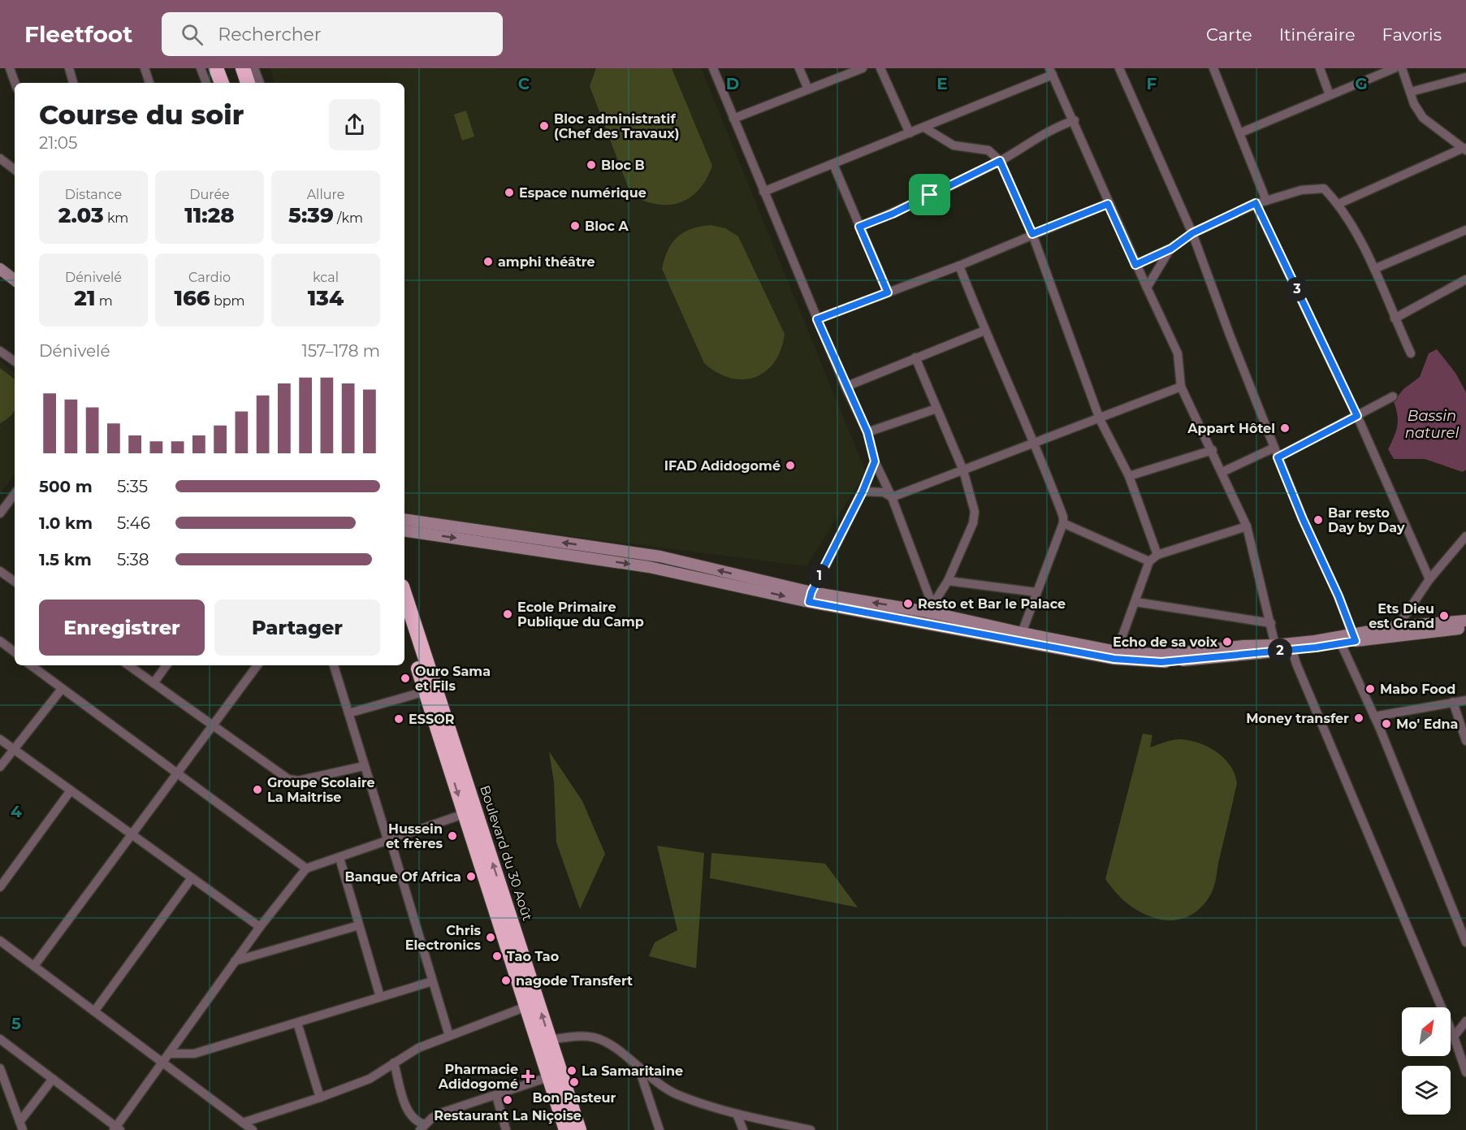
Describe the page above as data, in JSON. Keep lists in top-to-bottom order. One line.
{"streets":{"highway":["Boulevard du 30 Août"]},"water":["Bassin naturel"],"places":{"other":["Bloc administratif (Chef des Travaux)","Bloc B","Espace numérique","Bloc A","amphi théâtre","Appart Hôtel","IFAD Adidogomé","Bar resto Day by Day","Resto et Bar le Palace","Ecole Primaire Publique du Camp","Ets Dieu est Grand","Echo de sa voix","Ouro Sama et Fils","Mabo Food","Money transfer","ESSOR","Mo' Edna","Groupe Scolaire La Maitrise","Hussein et frères","Banque Of Africa","Chris Electronics","Tao Tao","nagode Transfert","La Samaritaine","Bon Pasteur","Restaurant La Niçoise"],"health":["Pharmacie Adidogomé"]},"north":"top right","page":{"header":"Fleetfoot","search":"Rechercher","nav":["Carte","Itinéraire","Favoris"],"heading":["Course du soir","21:05"],"stats":[["Distance","2.03 km"],["Durée","11:28"],["Allure","5:39 /km"],["Dénivelé","21 m"],["Cardio","166 bpm"],["kcal","134"]],"pins":["3","1","2"],"chart":["Dénivelé","157–178 m"],"list":[{"name":"500 m","note":"5:35"},{"name":"1.0 km","note":"5:46"},{"name":"1.5 km","note":"5:38"}],"buttons":["Enregistrer","Partager"]},"grid":{"columns":["C","D","E","F","G"],"rows":["4","5"]}}
